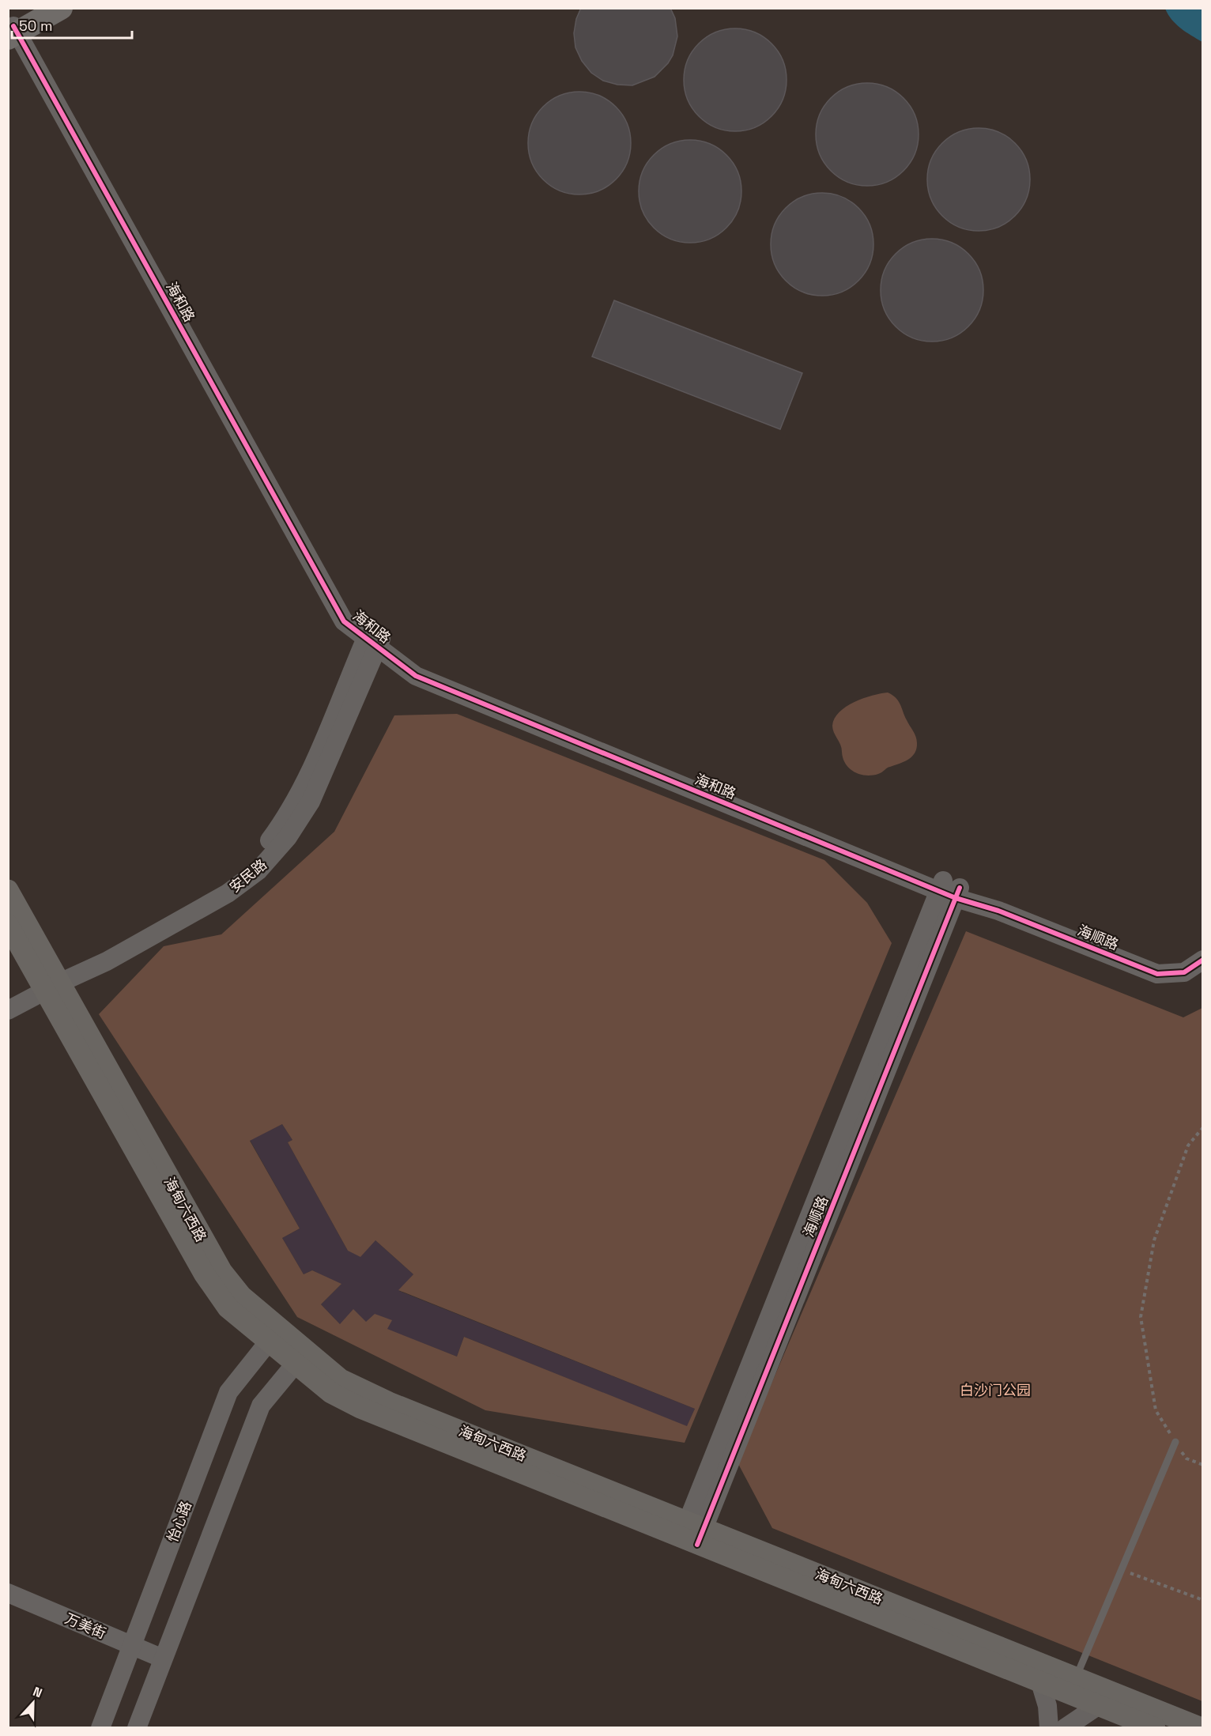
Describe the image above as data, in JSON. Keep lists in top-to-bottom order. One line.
{"streets":{"main road":["海甸六西路"],"street":["海和路","安民路","海顺路","怡心路","万美街"]},"crossings":[["海和路","安民路"],["海和路","海顺路"],["安民路","海甸六西路"],["海顺路","海甸六西路"],["海甸六西路","怡心路"],["怡心路","万美街"]],"parks":["白沙门公园"],"scale_bar":"50 m","north":"top"}
